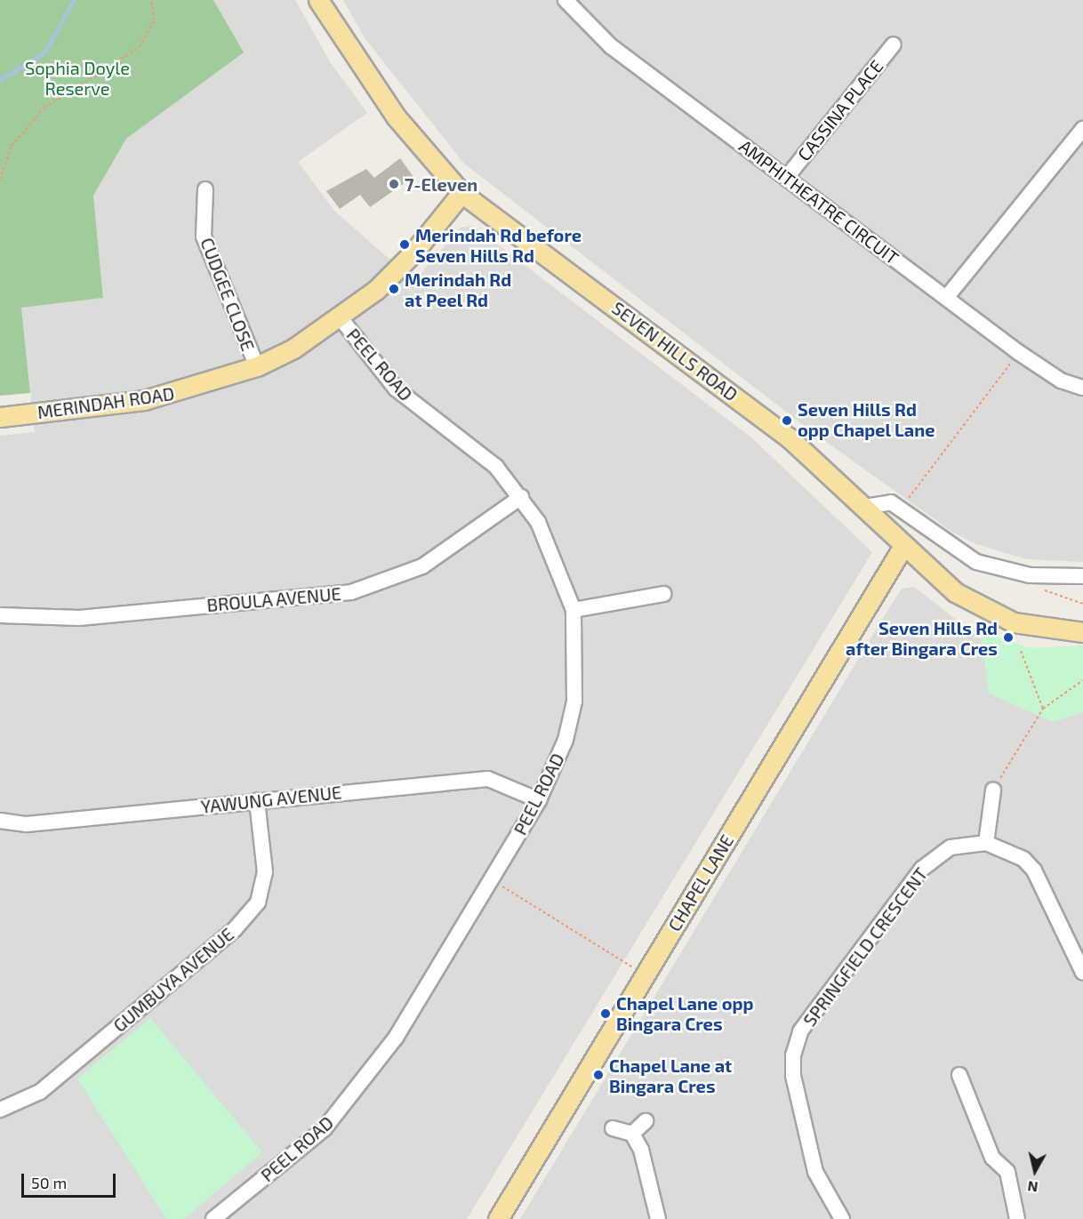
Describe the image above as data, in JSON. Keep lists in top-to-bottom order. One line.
{"streets":{"main road":["SEVEN HILLS ROAD","MERINDAH ROAD","CHAPEL LANE"],"street":["CASSINA PLACE","AMPHITHEATRE CIRCUIT","CUDGEE CLOSE","PEEL ROAD","BROULA AVENUE","YAWUNG AVENUE","SPRINGFIELD CRESCENT","GUMBUYA AVENUE"]},"crossings":[["CASSINA PLACE","AMPHITHEATRE CIRCUIT"],["CUDGEE CLOSE","MERINDAH ROAD"],["SEVEN HILLS ROAD","MERINDAH ROAD"],["SEVEN HILLS ROAD","CHAPEL LANE"],["PEEL ROAD","MERINDAH ROAD"],["PEEL ROAD","BROULA AVENUE"],["PEEL ROAD","YAWUNG AVENUE"],["YAWUNG AVENUE","GUMBUYA AVENUE"]],"parks":["Sophia Doyle Reserve"],"places":["7-Eleven","Merindah Rd before Seven Hills Rd","Merindah Rd at Peel Rd","Seven Hills Rd opp Chapel Lane","Seven Hills Rd after Bingara Cres","Chapel Lane opp Bingara Cres","Chapel Lane at Bingara Cres"],"scale_bar":"50 m","north":"bottom"}
